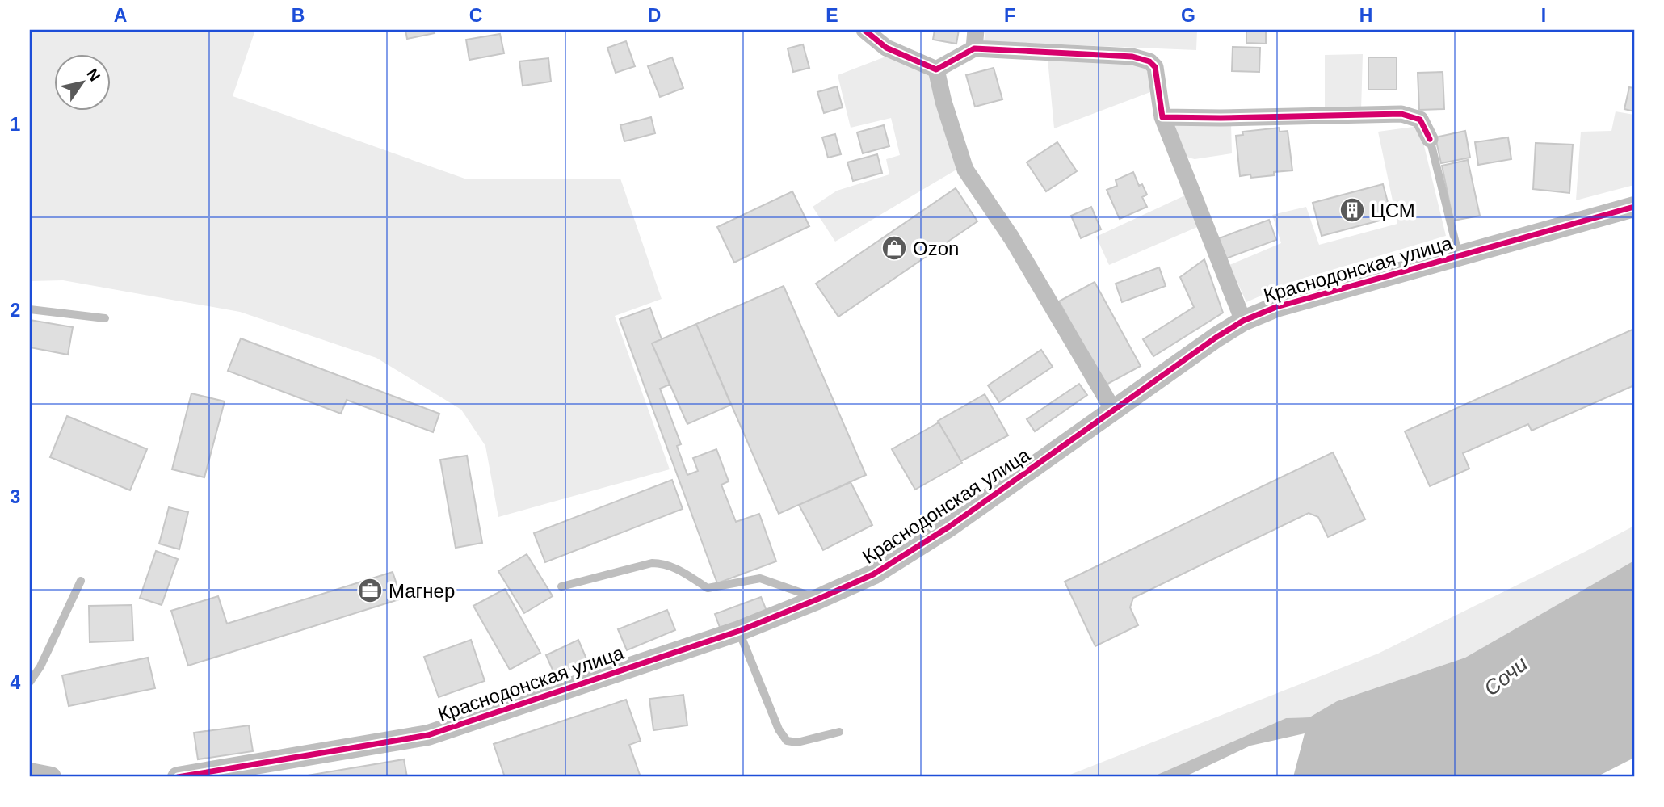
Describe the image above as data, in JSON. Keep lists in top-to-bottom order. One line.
{"streets":{"street":["Краснодонская улица"]},"water":["Сочи"],"places":{"building":["ЦСМ"],"shop":["Ozon"],"office":["Магнер"]},"north":"top right","grid":{"columns":["A","B","C","D","E","F","G","H","I"],"rows":["1","2","3","4"]}}
